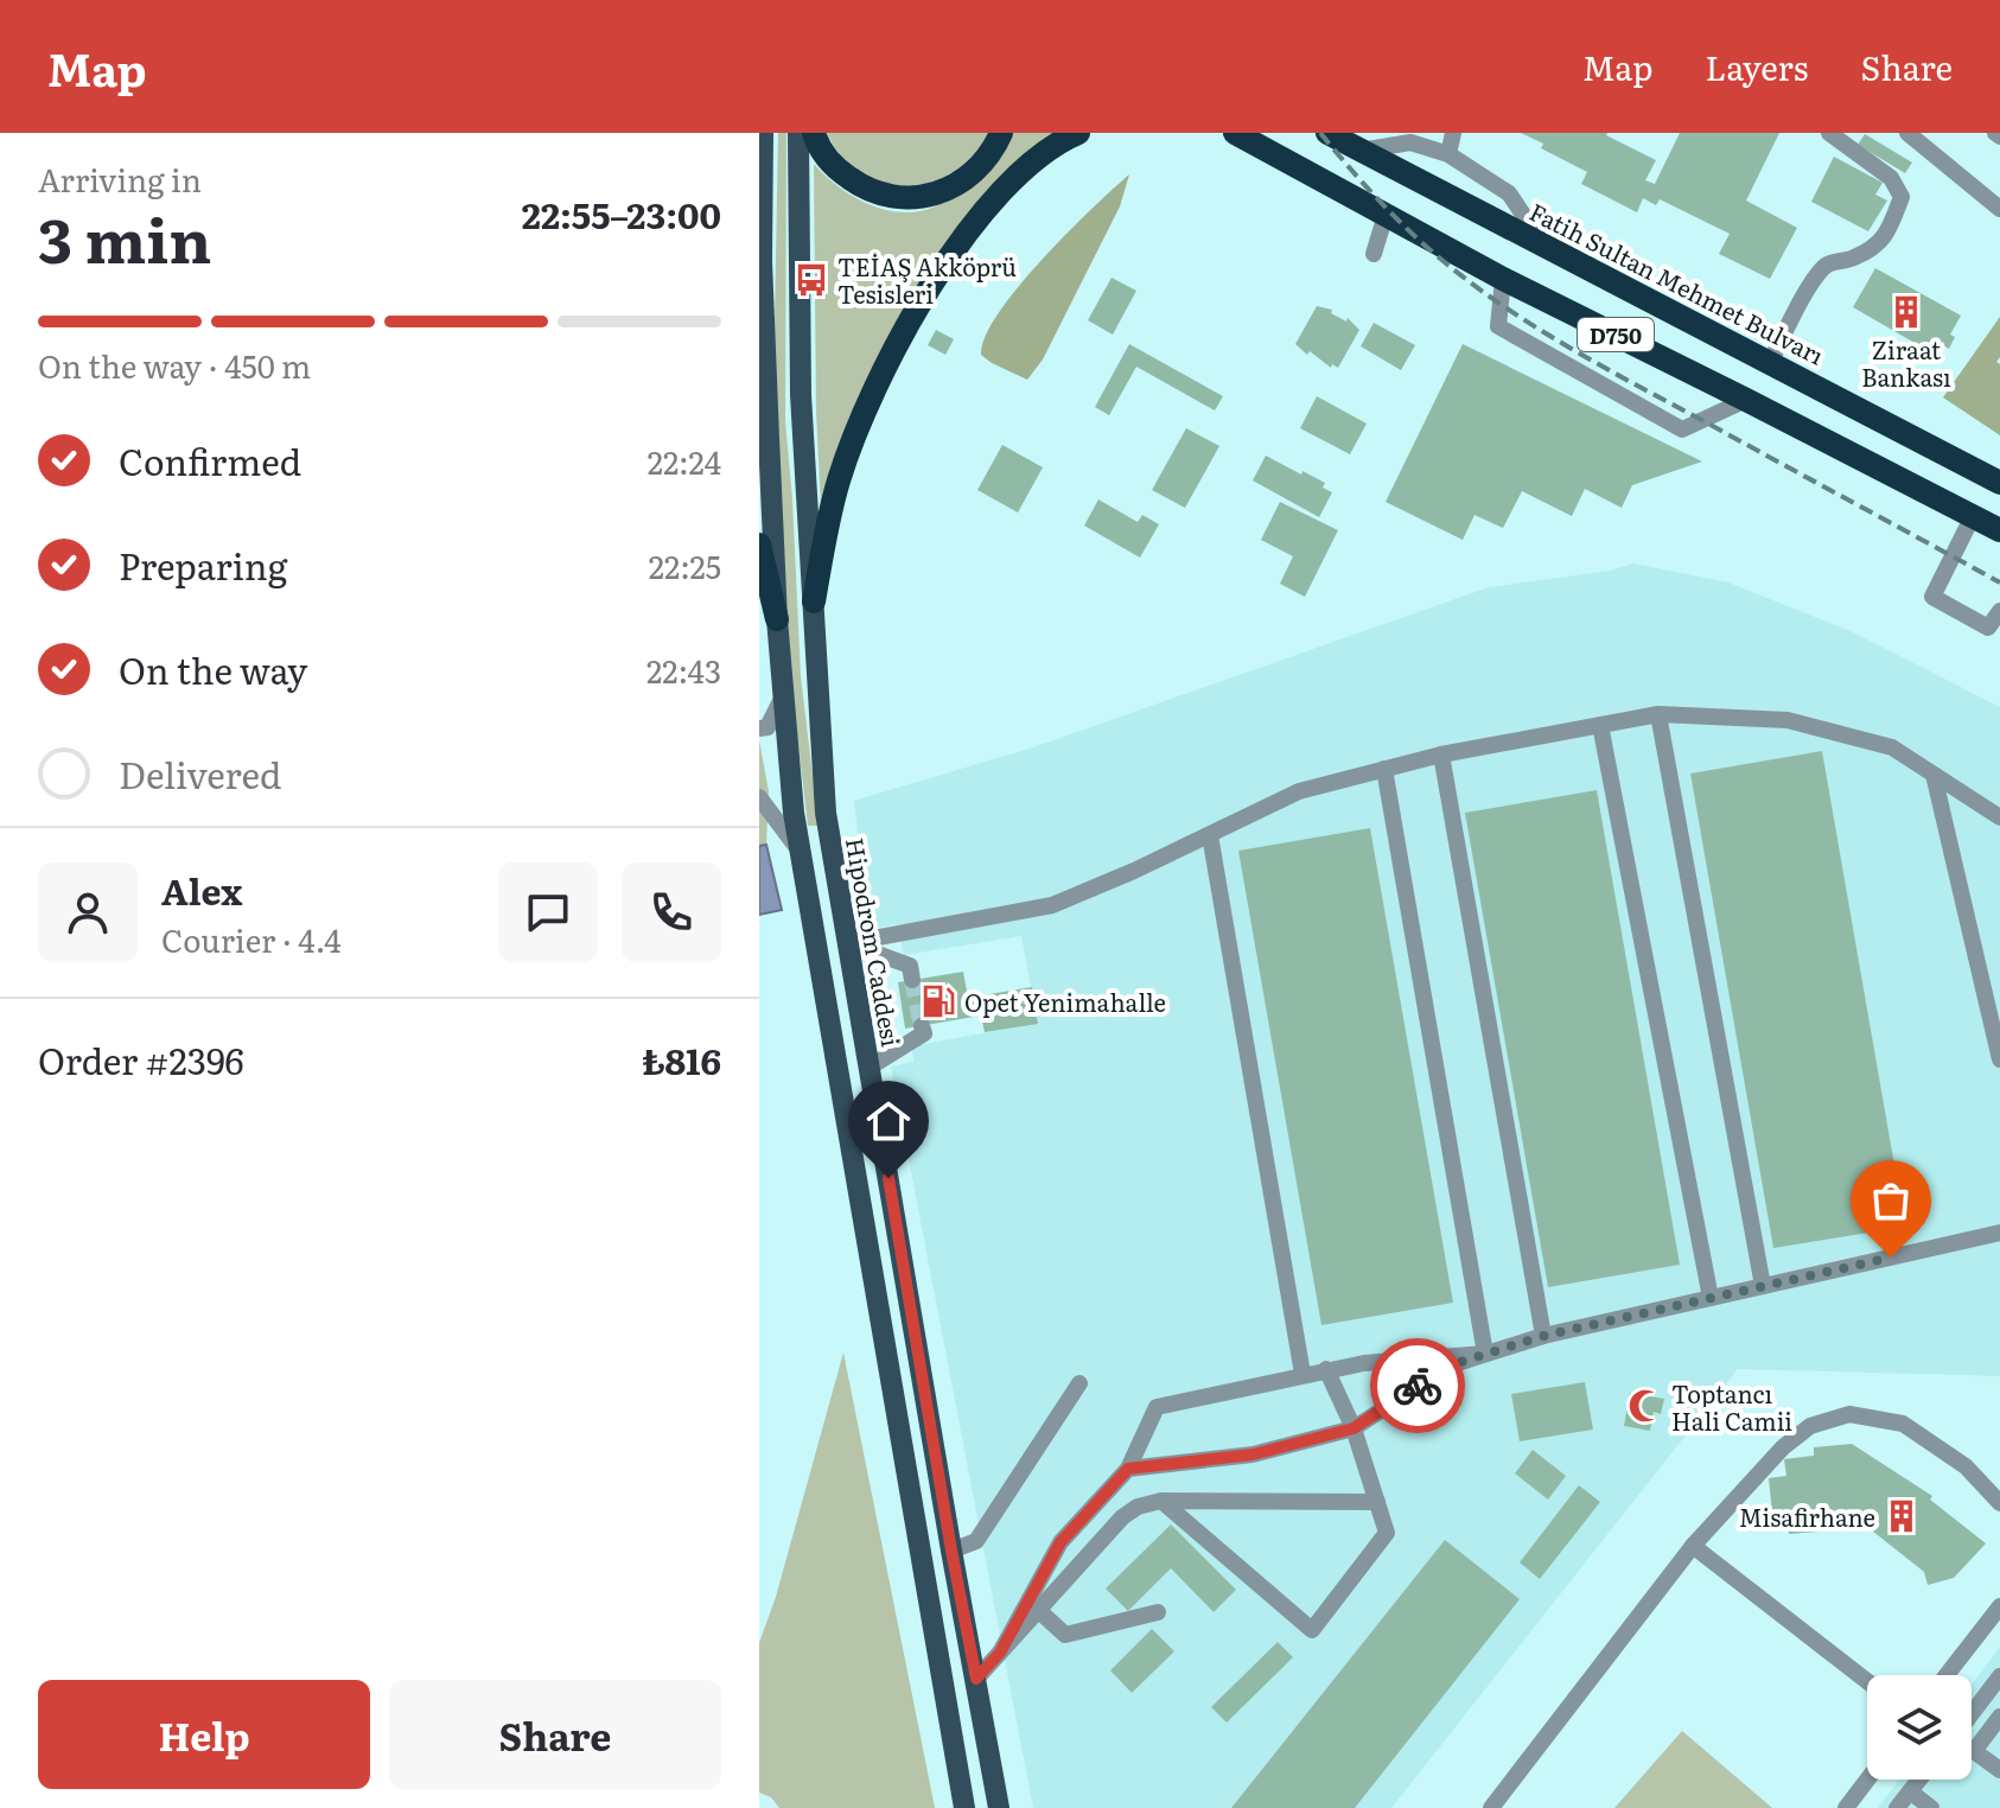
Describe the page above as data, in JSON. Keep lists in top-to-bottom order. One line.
{"streets":{"highway":["Fatih Sultan Mehmet Bulvarı","D750"],"main road":["Hipodrom Caddesi"]},"places":{"bus stop":["TEİAŞ Akköprü Tesisleri"],"building":["Ziraat Bankası","Misafirhane"],"fuel station":["Opet Yenimahalle"],"mosque":["Toptancı Hali Camii"]},"page":{"header":"Map","nav":["Map","Layers","Share"],"heading":["3 min","Arriving in","22:55–23:00"],"panel":["Alex","Courier · 4.4","Order #2396","₺816"],"bar":"On the way · 450 m","list":[["Confirmed","22:24"],["Preparing","22:25"],["On the way","22:43"],"Delivered"],"buttons":["Help","Share"]}}
